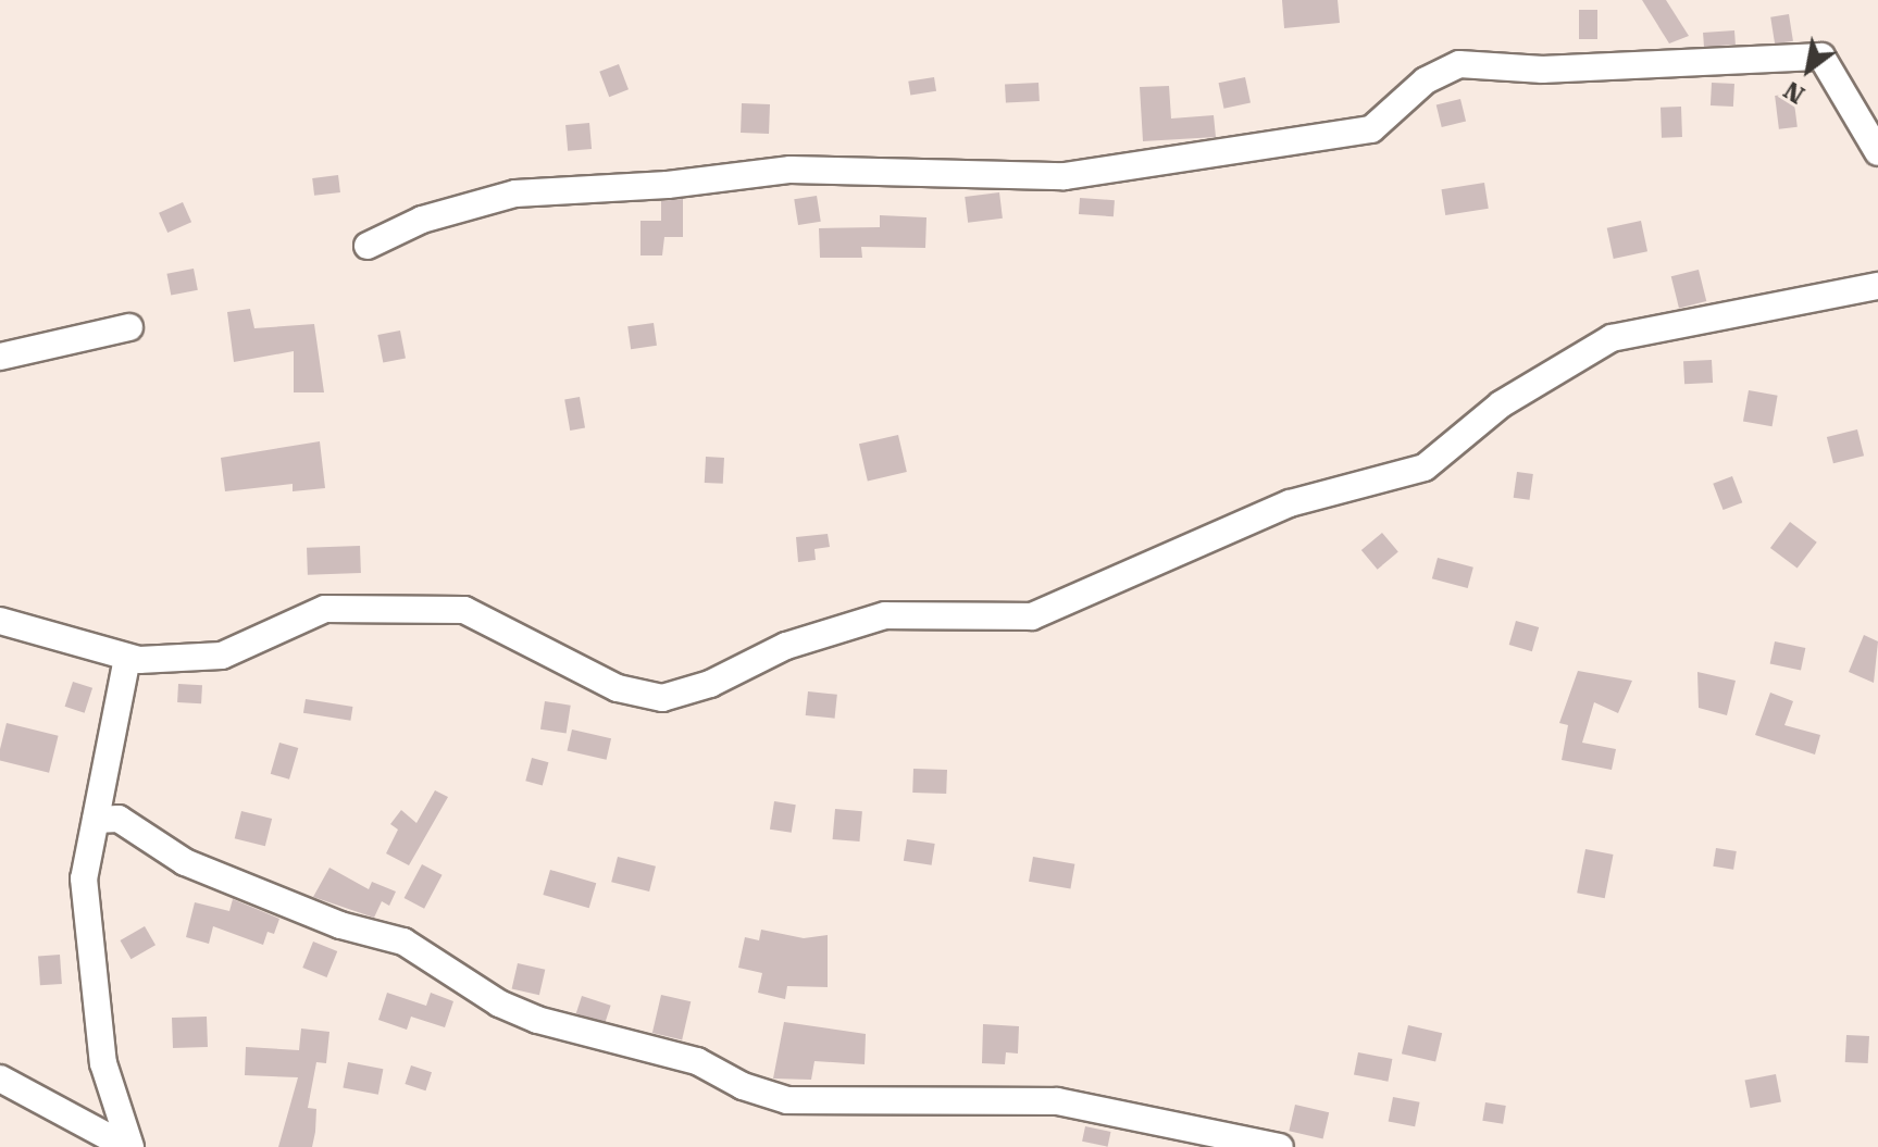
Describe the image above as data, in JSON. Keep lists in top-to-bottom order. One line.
{"north":"bottom left"}
